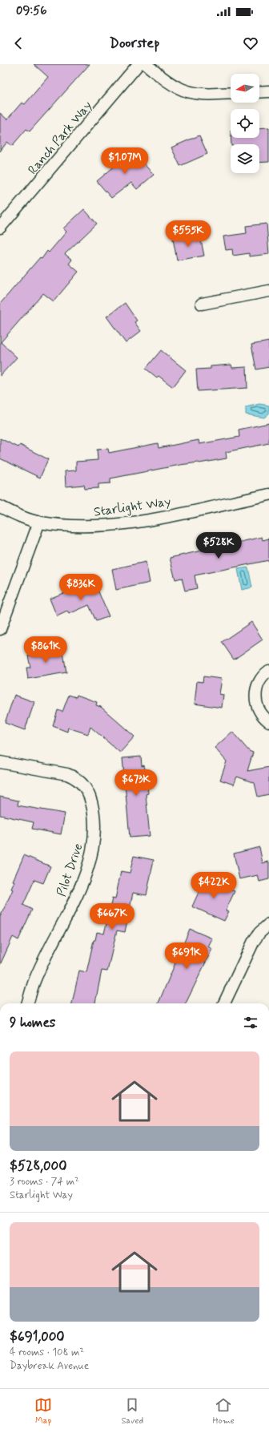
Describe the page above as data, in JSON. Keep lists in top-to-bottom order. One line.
{"streets":{"street":["Ranch Park Way","Starlight Way","Pilot Drive"]},"north":"left","page":{"status":"09:56","header":"Doorstep","price":["$1.07M","$555K","$528K","$836K","$861K","$673K","$422K","$667K","$691K"],"heading":"9 homes","list":[{"name":"$528,000","note":"3 rooms · 74 m² · Starlight Way"},{"name":"$691,000","note":"4 rooms · 108 m² · Daybreak Avenue"}],"tabs":["Map","Saved","Home"]}}
